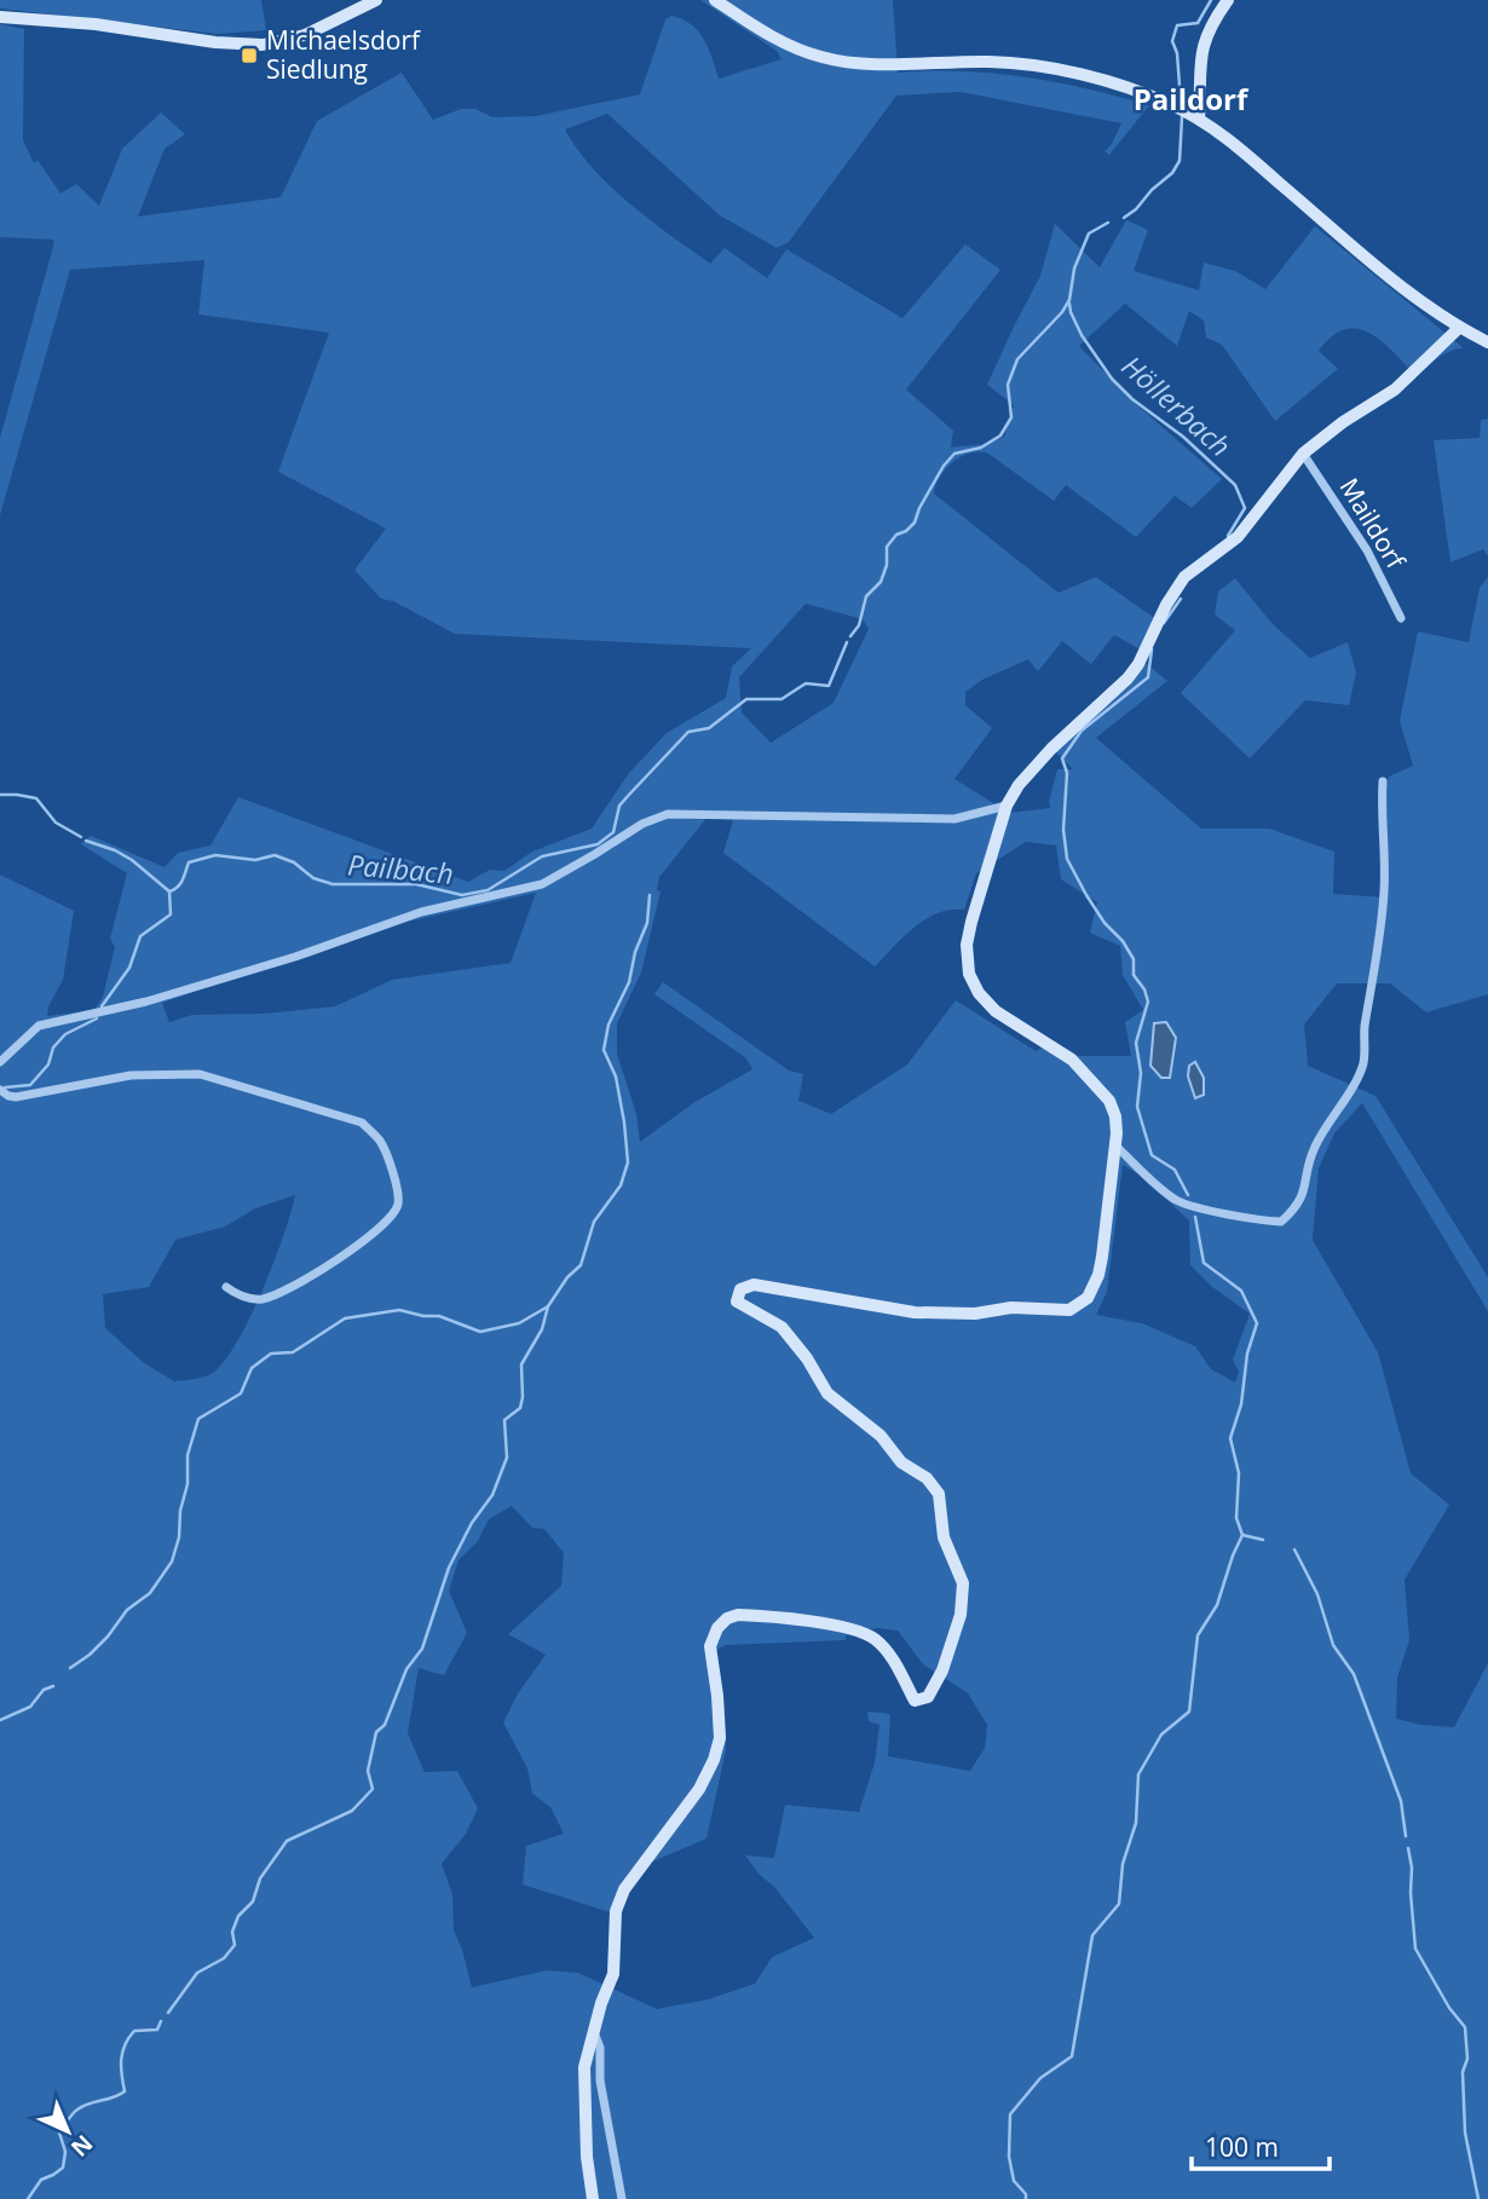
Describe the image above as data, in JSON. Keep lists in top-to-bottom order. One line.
{"streets":{"street":["Maildorf"]},"districts":["Paildorf"],"water":["Höllerbach","Pailbach"],"places":{"transit":["Michaelsdorf Siedlung"]},"scale_bar":"100 m","north":"bottom right"}
